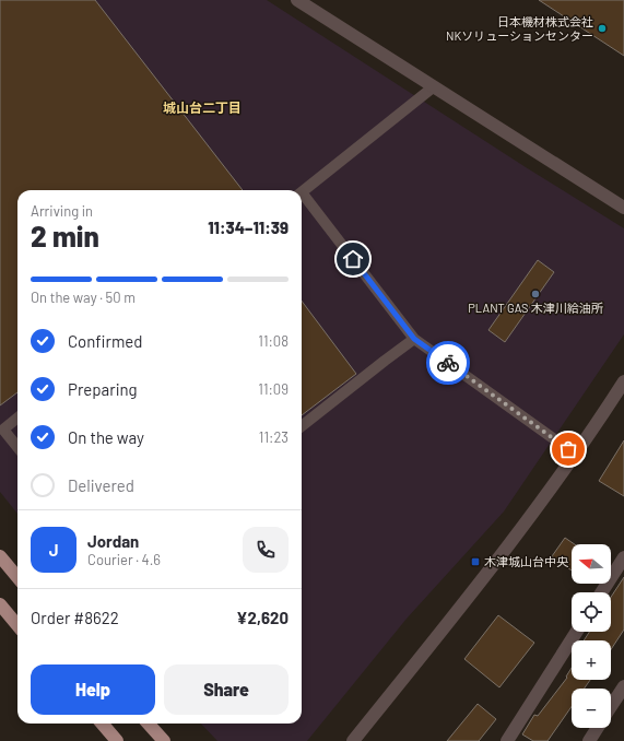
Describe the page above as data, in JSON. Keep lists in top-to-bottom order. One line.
{"districts":["城山台二丁目"],"places":{"other":["日本機材株式会社 NKソリューションセンター","PLANT GAS 木津川給油所"],"transit":["木津城山台中央"]},"north":"left","page":{"heading":["2 min","Arriving in","11:34–11:39"],"panel":["Jordan","Courier · 4.6","Order #8622","¥2,620"],"bar":"On the way · 50 m","list":[["Confirmed","11:08"],["Preparing","11:09"],["On the way","11:23"],"Delivered"],"round":"J","map_buttons":["+","−"],"buttons":["Help","Share"]}}
